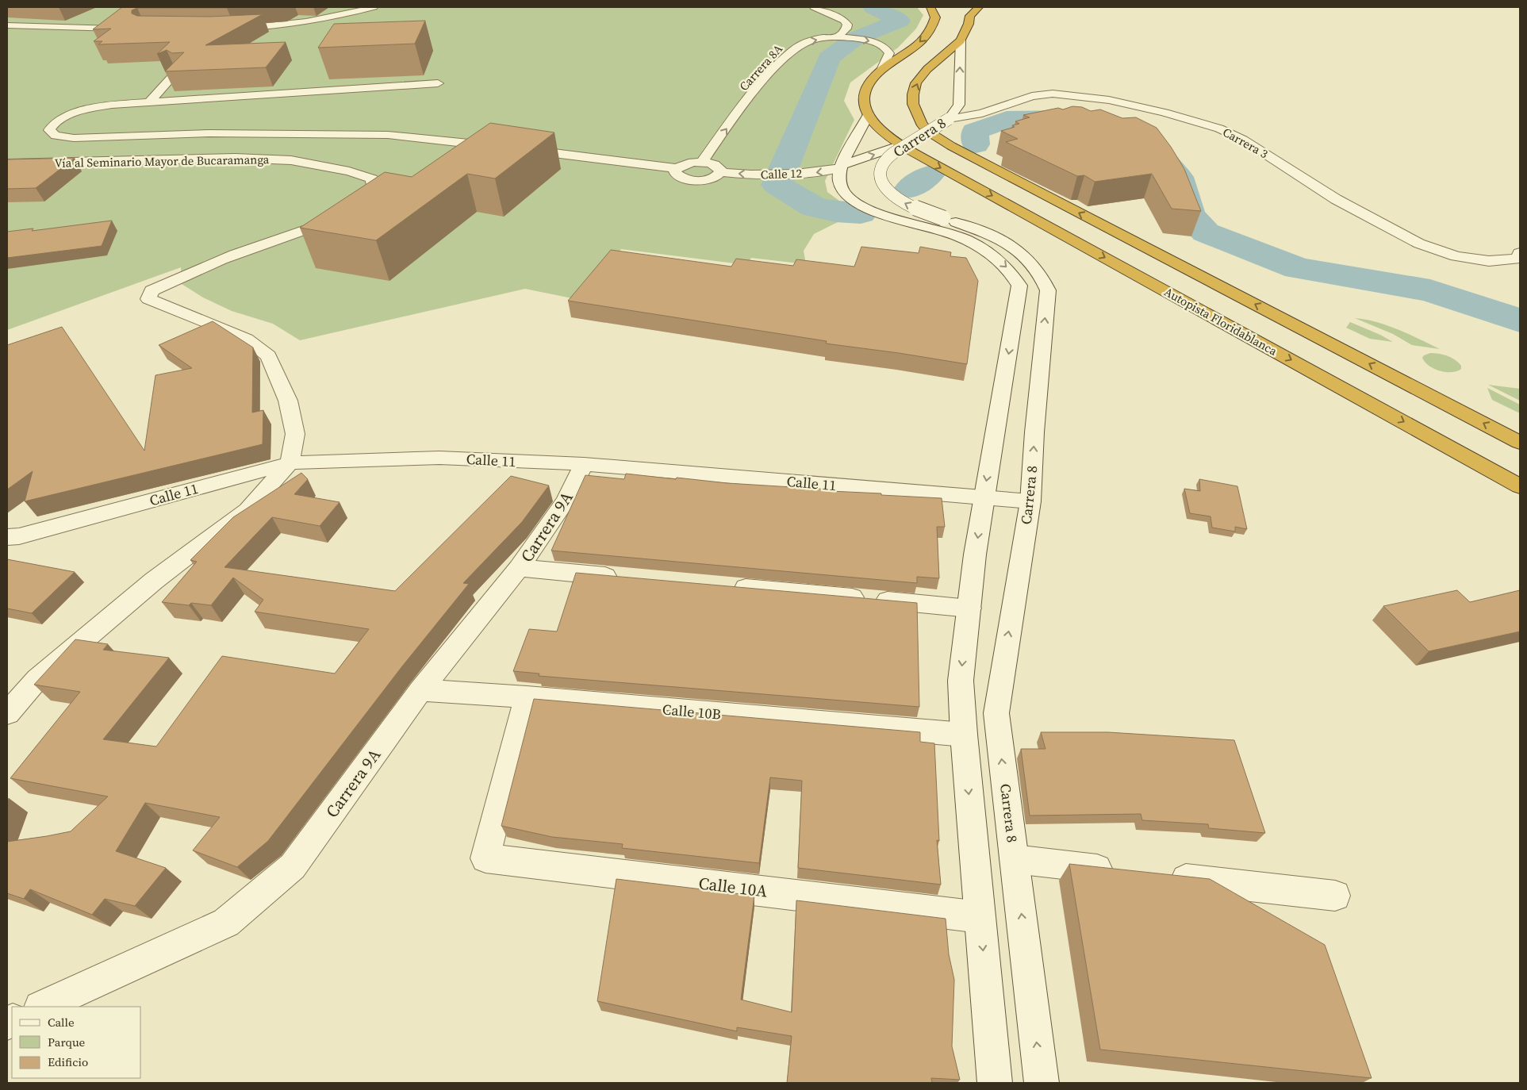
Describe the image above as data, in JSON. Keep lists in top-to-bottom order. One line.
{"streets":{"highway":["Autopista Floridablanca"],"street":["Carrera 8A","Carrera 8","Carrera 3","Vía al Seminario Mayor de Bucaramanga","Calle 12","Calle 11","Carrera 9A","Calle 10B","Calle 10A"]},"crossings":[["Carrera 8","Carrera 3"],["Carrera 8","Calle 12"],["Carrera 8","Autopista Floridablanca"],["Carrera 8","Calle 11"],["Carrera 8","Calle 10B"],["Carrera 8","Calle 10A"],["Vía al Seminario Mayor de Bucaramanga","Calle 11"],["Calle 11","Carrera 9A"],["Carrera 9A","Calle 10B"],["Calle 10B","Calle 10A"]],"one_way":["Calle 12","Autopista Floridablanca"],"legend":["Calle","Parque","Edificio"]}
